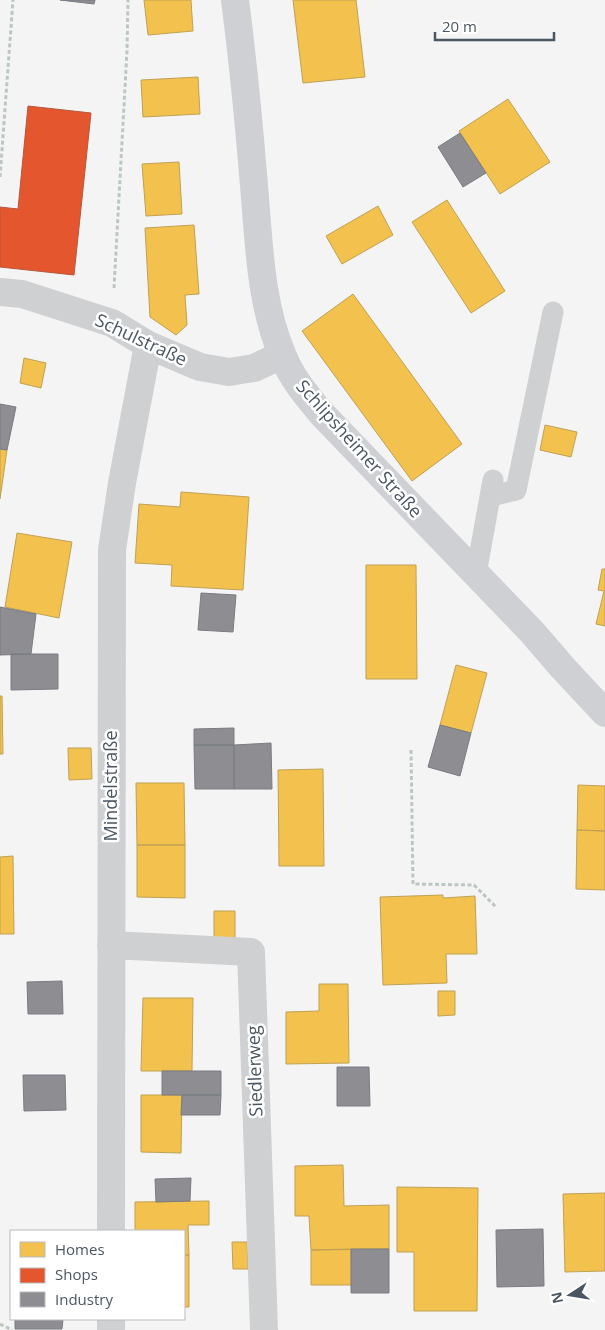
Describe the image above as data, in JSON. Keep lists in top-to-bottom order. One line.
{"streets":{"street":["Schulstraße","Schlipsheimer Straße","Mindelstraße","Siedlerweg"]},"crossings":[["Schulstraße","Schlipsheimer Straße"],["Schulstraße","Mindelstraße"],["Mindelstraße","Siedlerweg"]],"legend":["Homes","Shops","Industry"],"scale_bar":"20 m","north":"left"}
